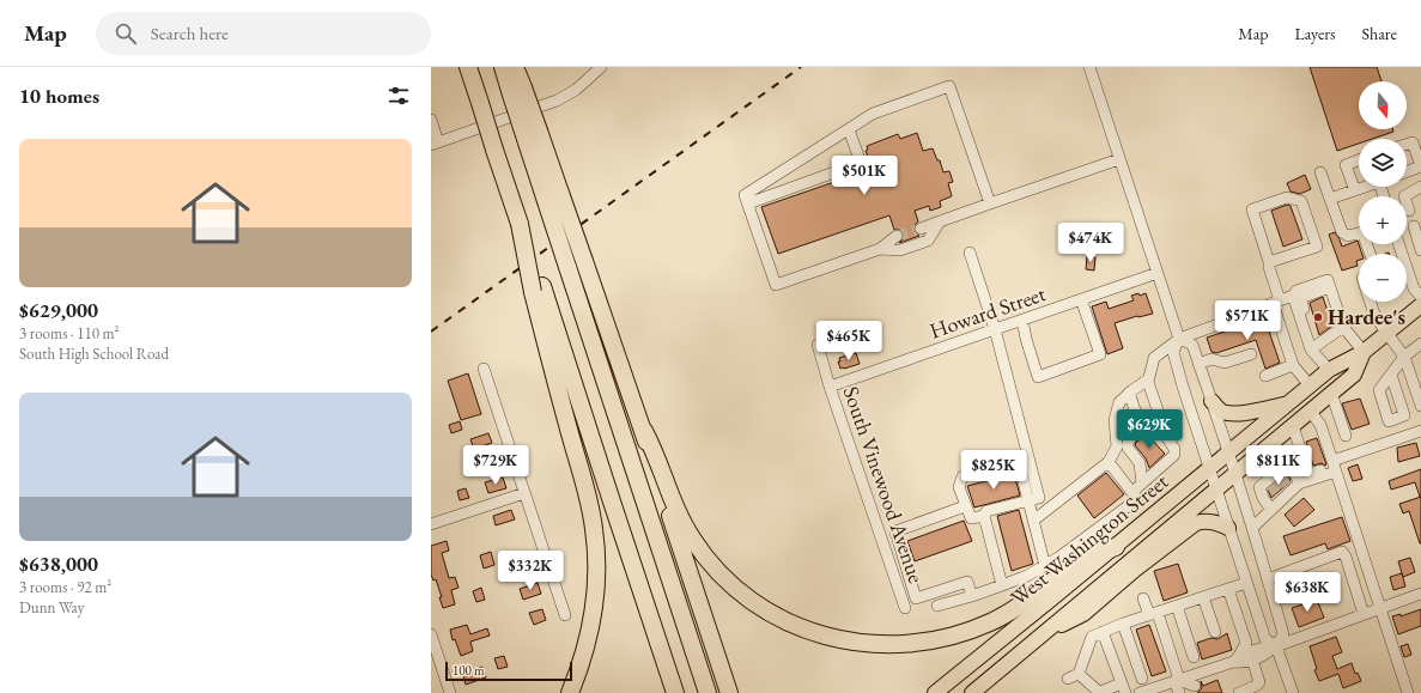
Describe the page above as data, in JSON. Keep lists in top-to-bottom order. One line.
{"streets":{"main road":["West Washington Street"],"street":["Howard Street","South Vinewood Avenue"]},"crossings":[["Howard Street","South Vinewood Avenue"]],"places":["Hardee's"],"scale_bar":"100 m","north":"bottom","page":{"header":"Map","search":"Search here","nav":["Map","Layers","Share"],"heading":"10 homes","map_buttons":["+","−"],"list":[{"name":"$629,000","note":"3 rooms · 110 m² · South High School Road"},{"name":"$638,000","note":"3 rooms · 92 m² · Dunn Way"}],"price":["$501K","$474K","$571K","$465K","$629K","$729K","$811K","$825K","$332K","$638K"],"scale":"100 m"}}
